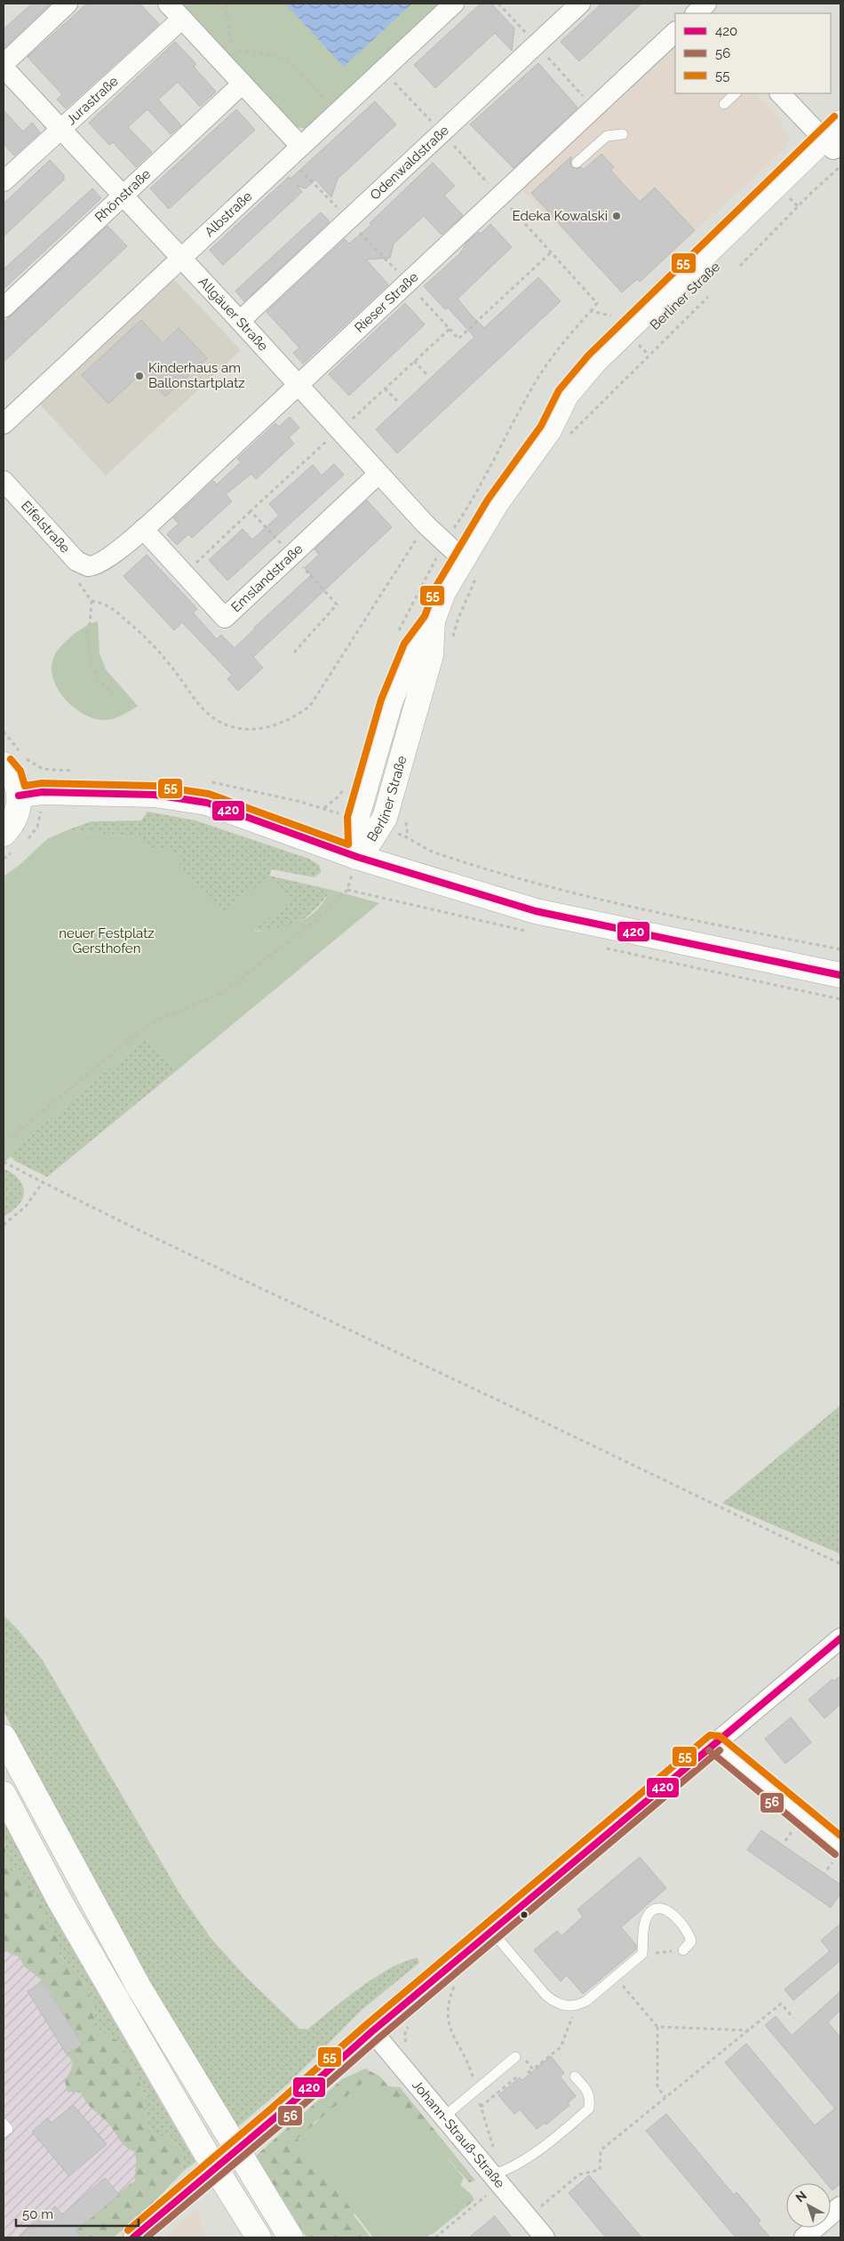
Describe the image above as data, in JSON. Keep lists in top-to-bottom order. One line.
{"streets":{"main road":["Berliner Straße"],"street":["Jurastraße","Odenwaldstraße","Rhönstraße","Albstraße","Rieser Straße","Allgäuer Straße","Eifelstraße","Emslandstraße","Johann-Strauß-Straße"]},"crossings":[["Jurastraße","Allgäuer Straße"],["Odenwaldstraße","Allgäuer Straße"],["Rhönstraße","Allgäuer Straße"],["Albstraße","Allgäuer Straße"],["Berliner Straße","Allgäuer Straße"],["Rieser Straße","Allgäuer Straße"],["Rieser Straße","Eifelstraße"],["Rieser Straße","Emslandstraße"],["Allgäuer Straße","Emslandstraße"]],"parks":["neuer Festplatz Gersthofen"],"places":["Edeka Kowalski","Kinderhaus am Ballonstartplatz"],"lines":["transit line 55","transit line 420","transit line 56"],"legend":["420","56","55"],"scale_bar":"50 m","north":"top left"}
